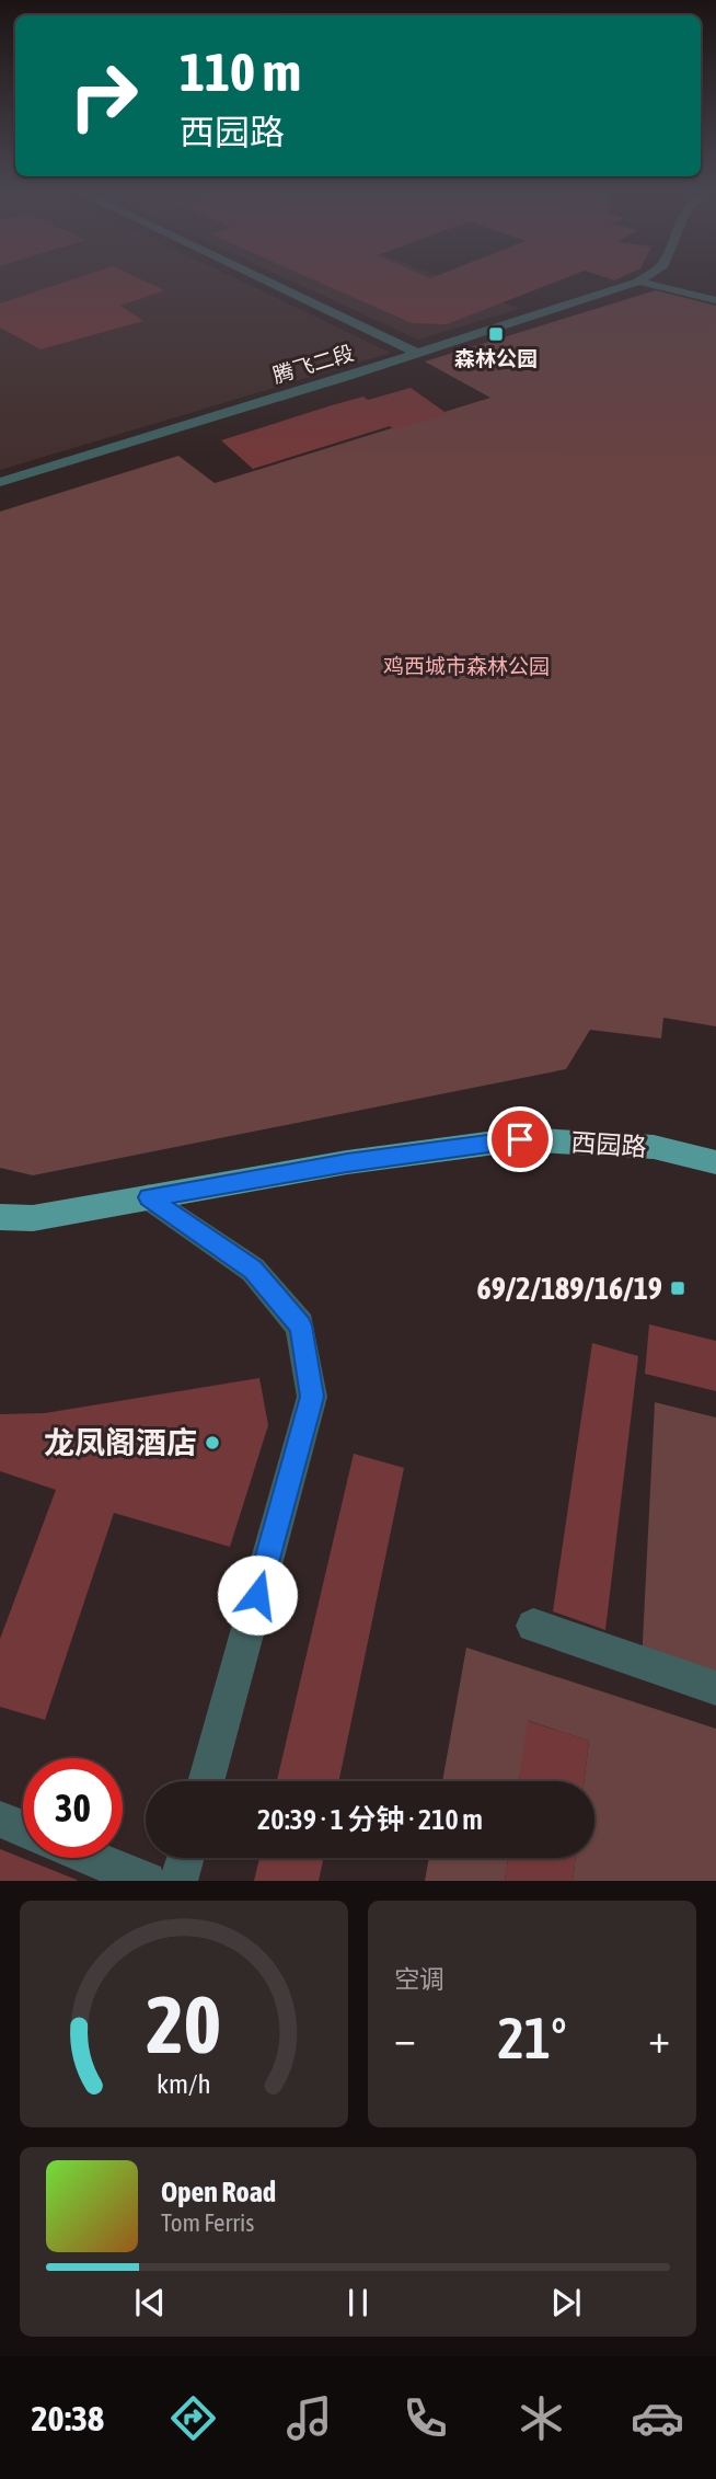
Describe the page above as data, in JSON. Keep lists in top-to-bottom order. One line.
{"streets":{"main road":["西园路"],"street":["腾飞二段"]},"parks":["鸡西城市森林公园"],"places":{"transit":["森林公园","69/2/189/16/19"],"other":["龙凤阁酒店"]},"page":{"turn":["110 m","西园路"],"limit":"30","trip":"20:39 · 1 分钟 · 210 m","tile":"空调","heat":["−","21°","+"],"song":["Open Road","Tom Ferris"],"tabs":"20:38","gauge":["20","km/h"]}}
